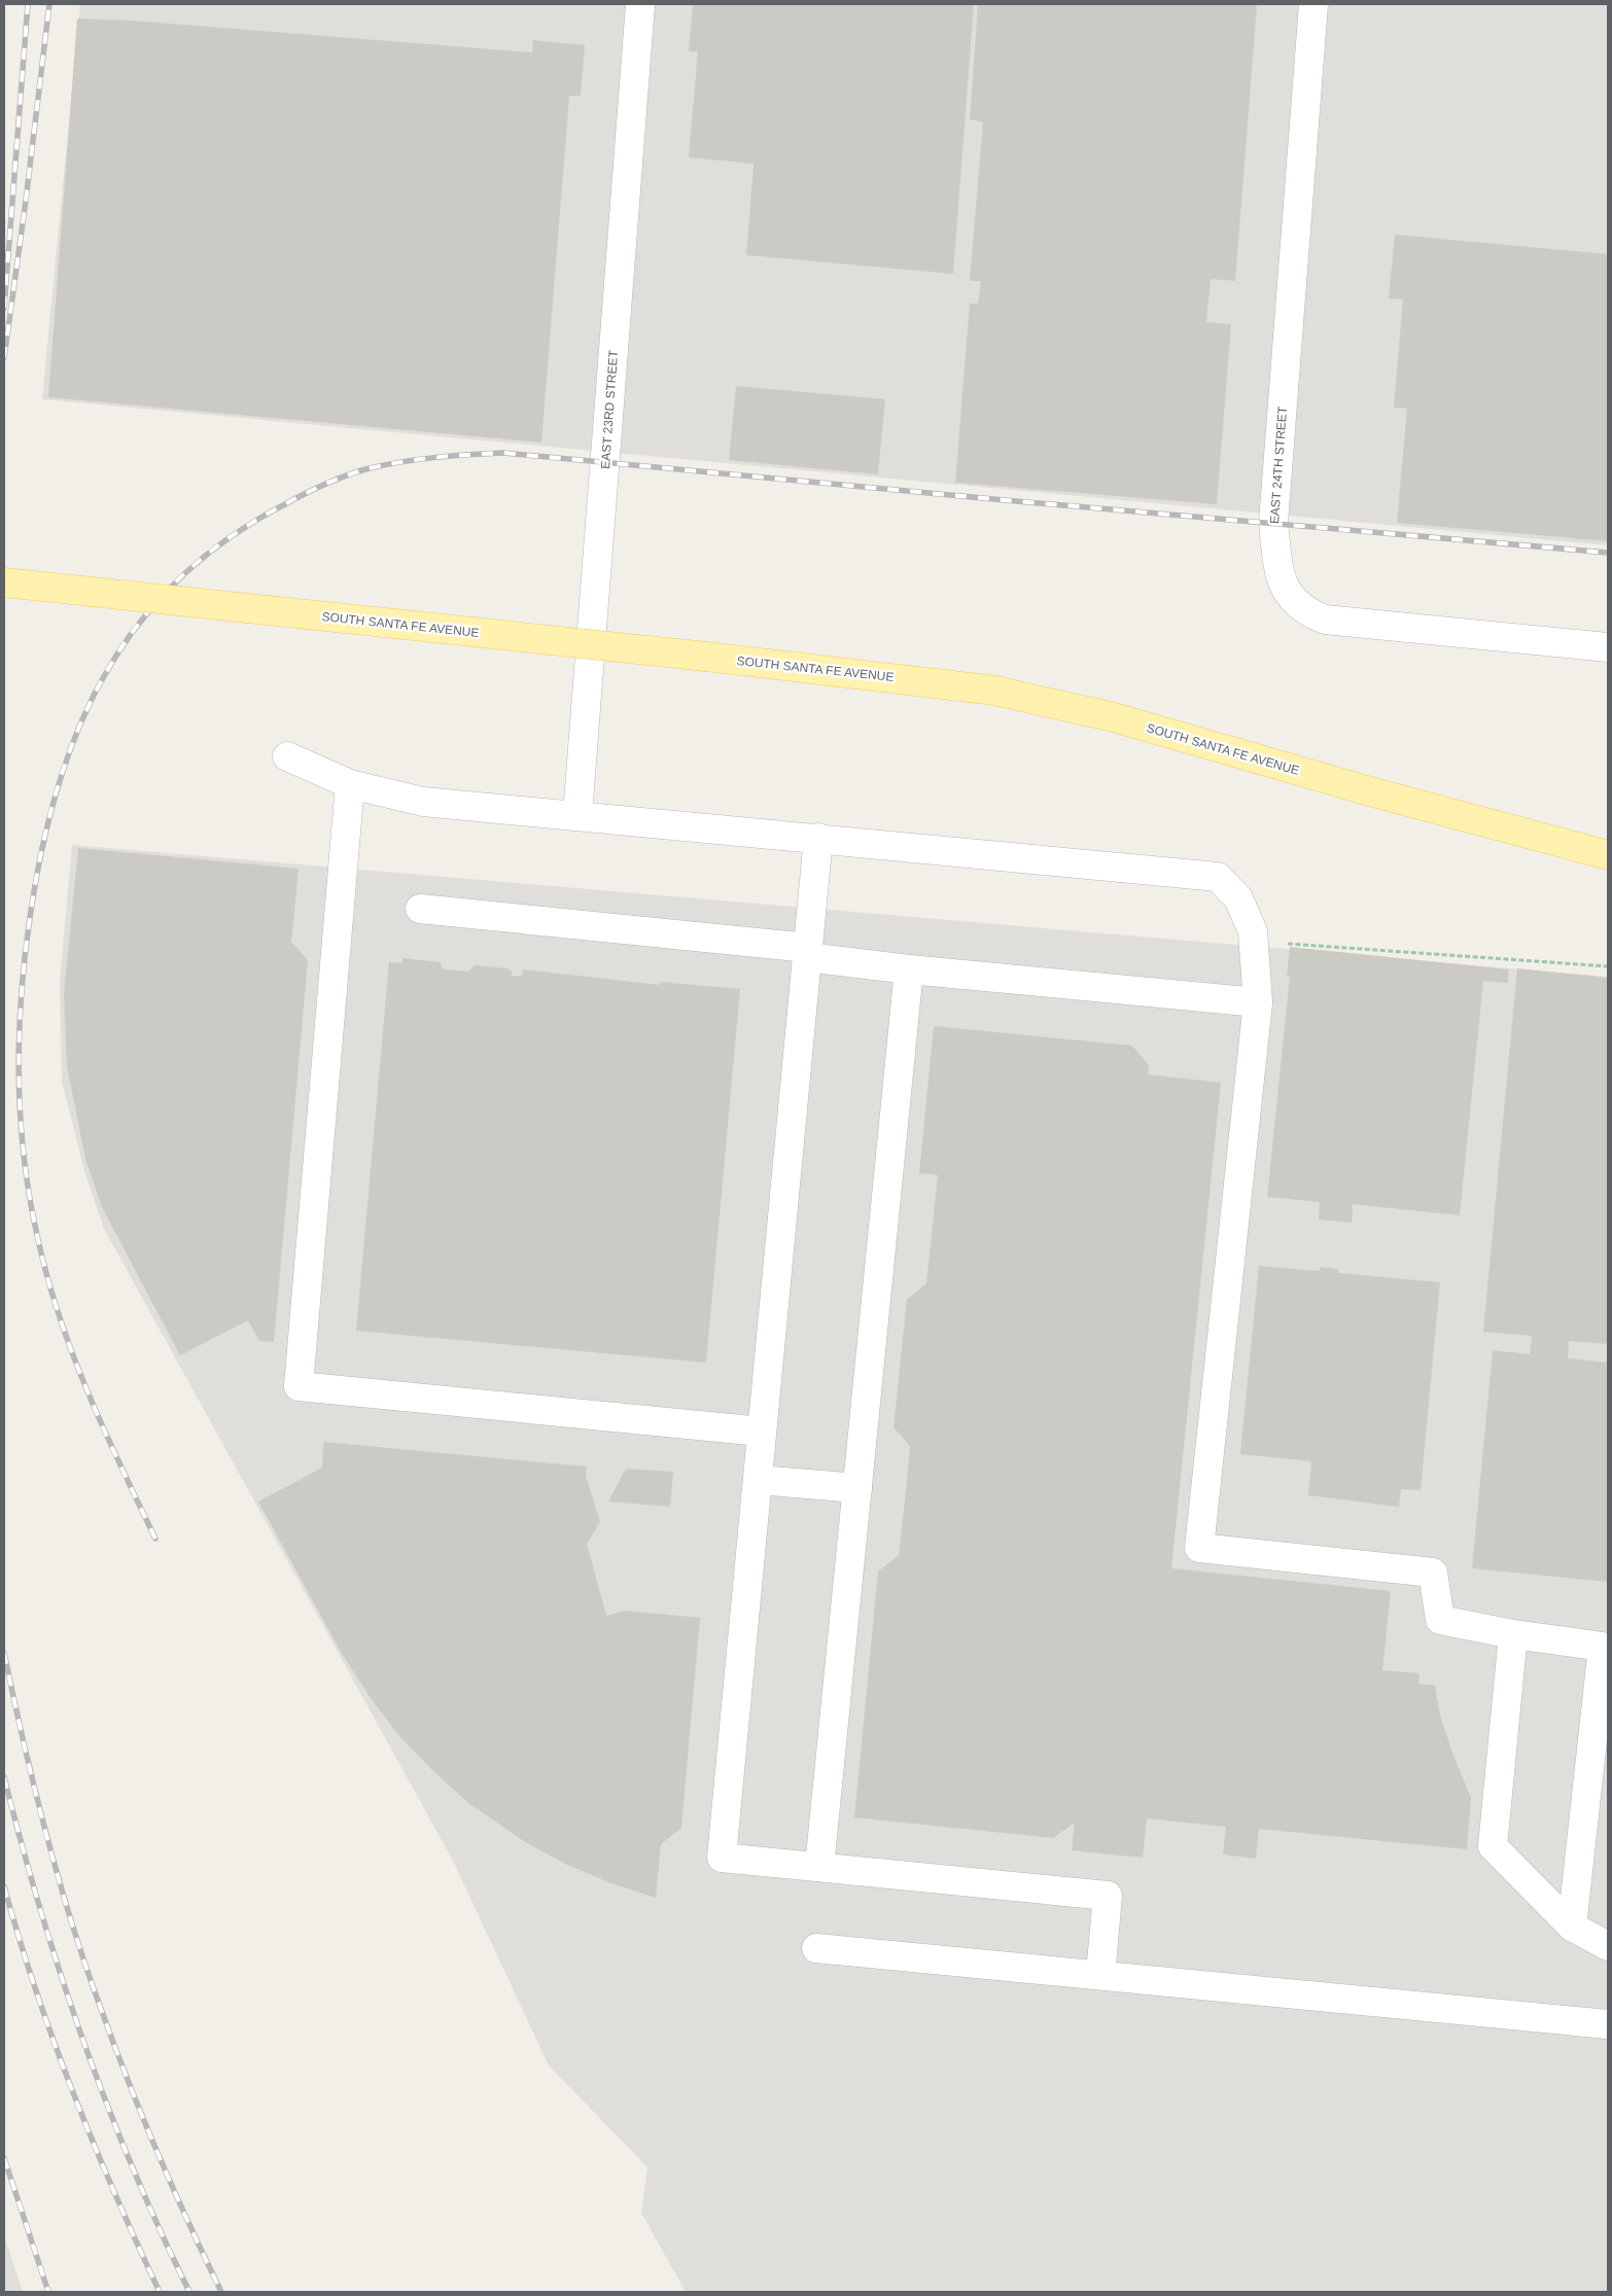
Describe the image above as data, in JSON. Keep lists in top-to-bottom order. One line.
{"streets":{"main road":["SOUTH SANTA FE AVENUE"],"street":["EAST 23RD STREET","EAST 24TH STREET"]}}
